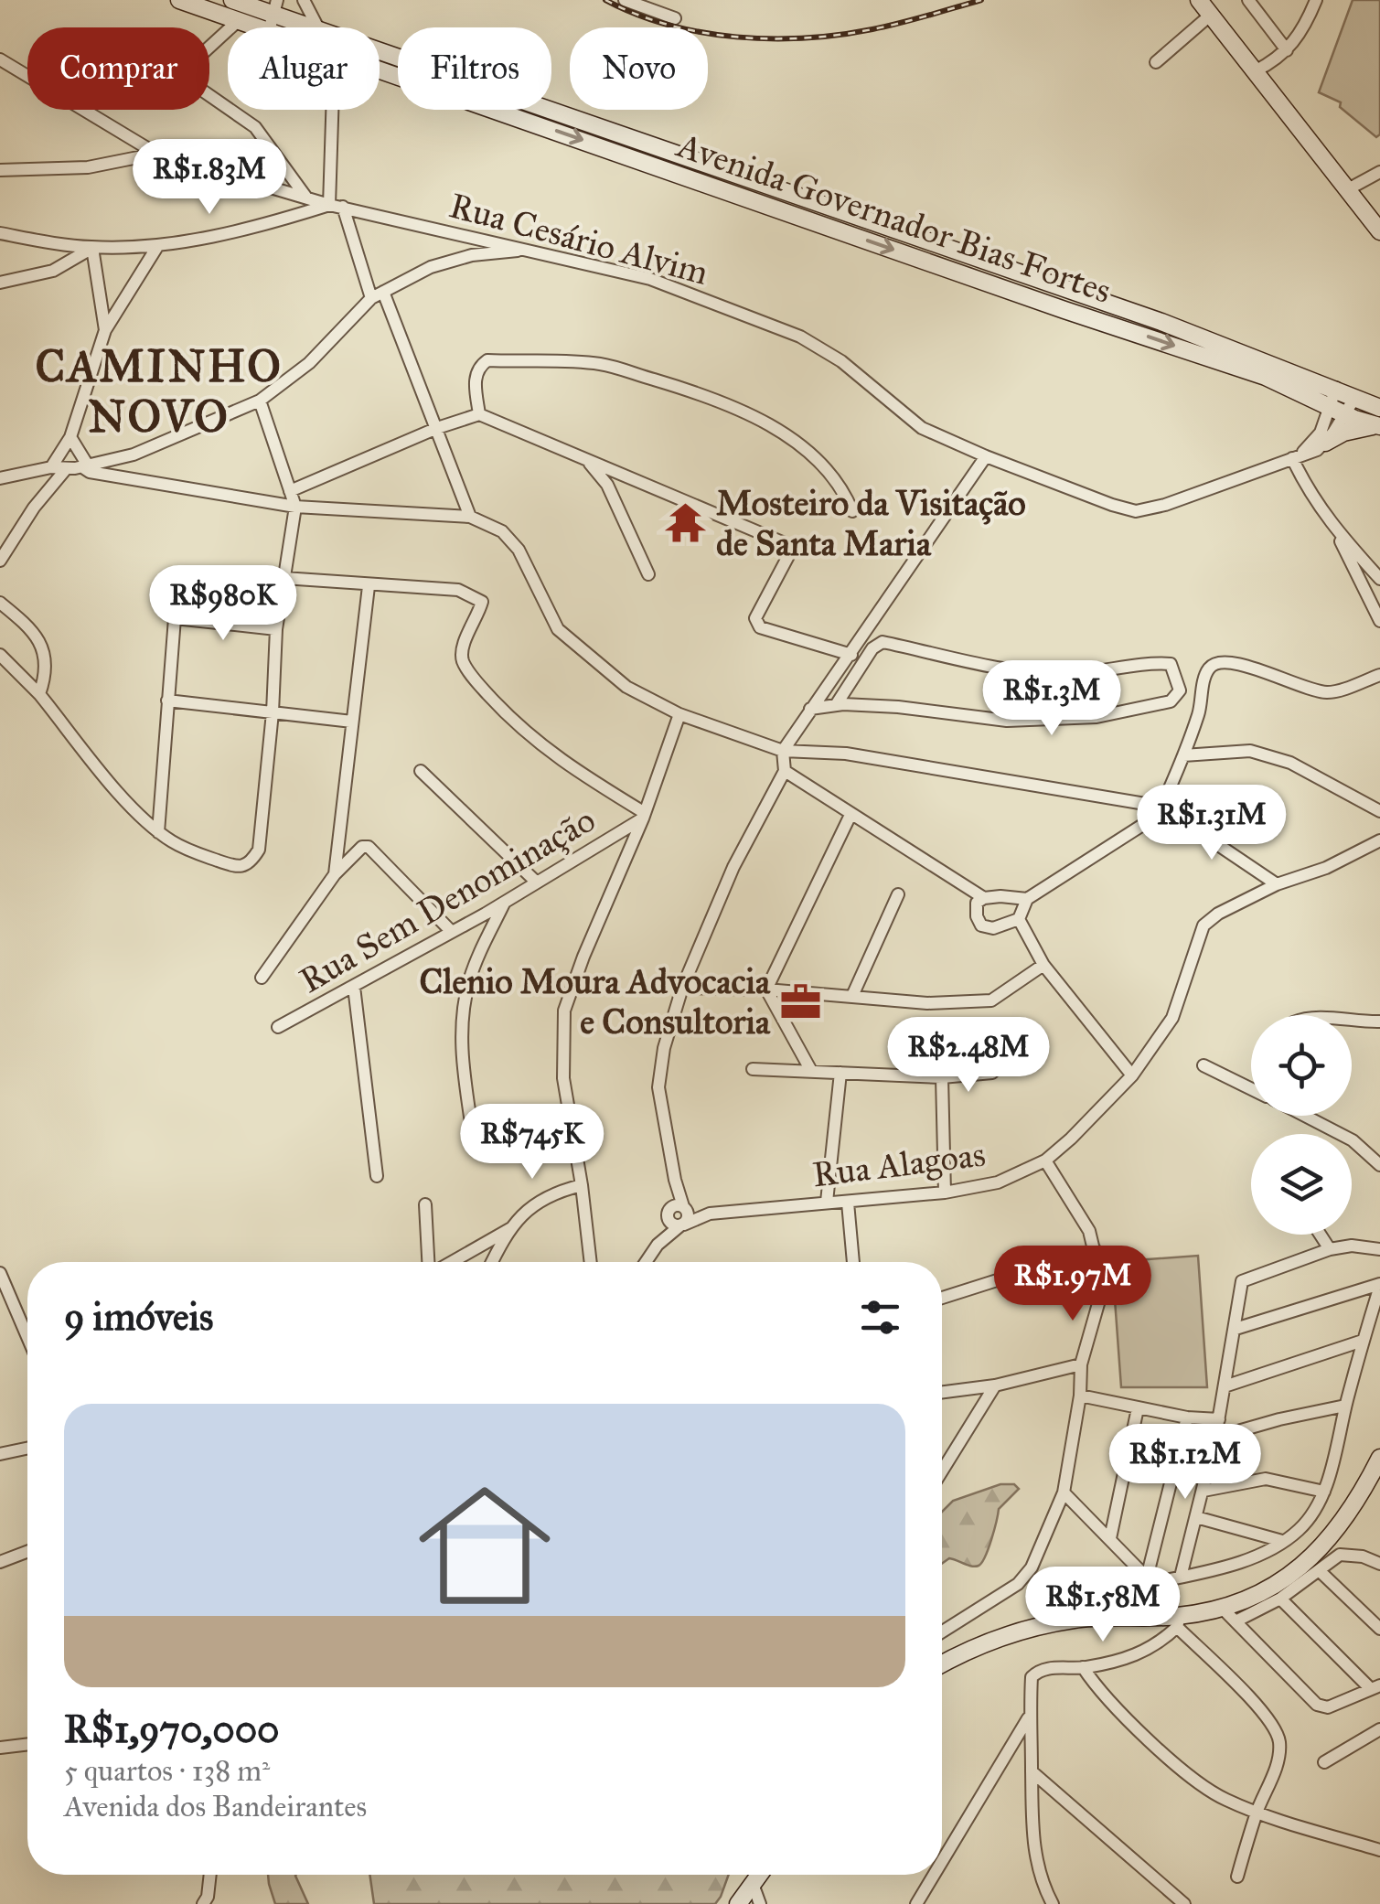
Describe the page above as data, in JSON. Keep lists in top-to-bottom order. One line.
{"streets":{"main road":["Avenida Governador Bias Fortes"],"street":["Rua Cesário Alvim","Rua Sem Denominação","Rua Alagoas"]},"districts":["CAMINHO NOVO"],"places":{"temple":["Mosteiro da Visitação de Santa Maria"],"office":["Clenio Moura Advocacia e Consultoria"]},"page":{"chip":["Comprar","Alugar","Filtros","Novo"],"price":["R$1.83M","R$980K","R$1.3M","R$1.31M","R$2.48M","R$745K","R$1.97M","R$1.12M","R$1.58M"],"heading":"9 imóveis","list":[{"name":"R$1,970,000","note":"5 quartos · 138 m² · Avenida dos Bandeirantes"}]}}
